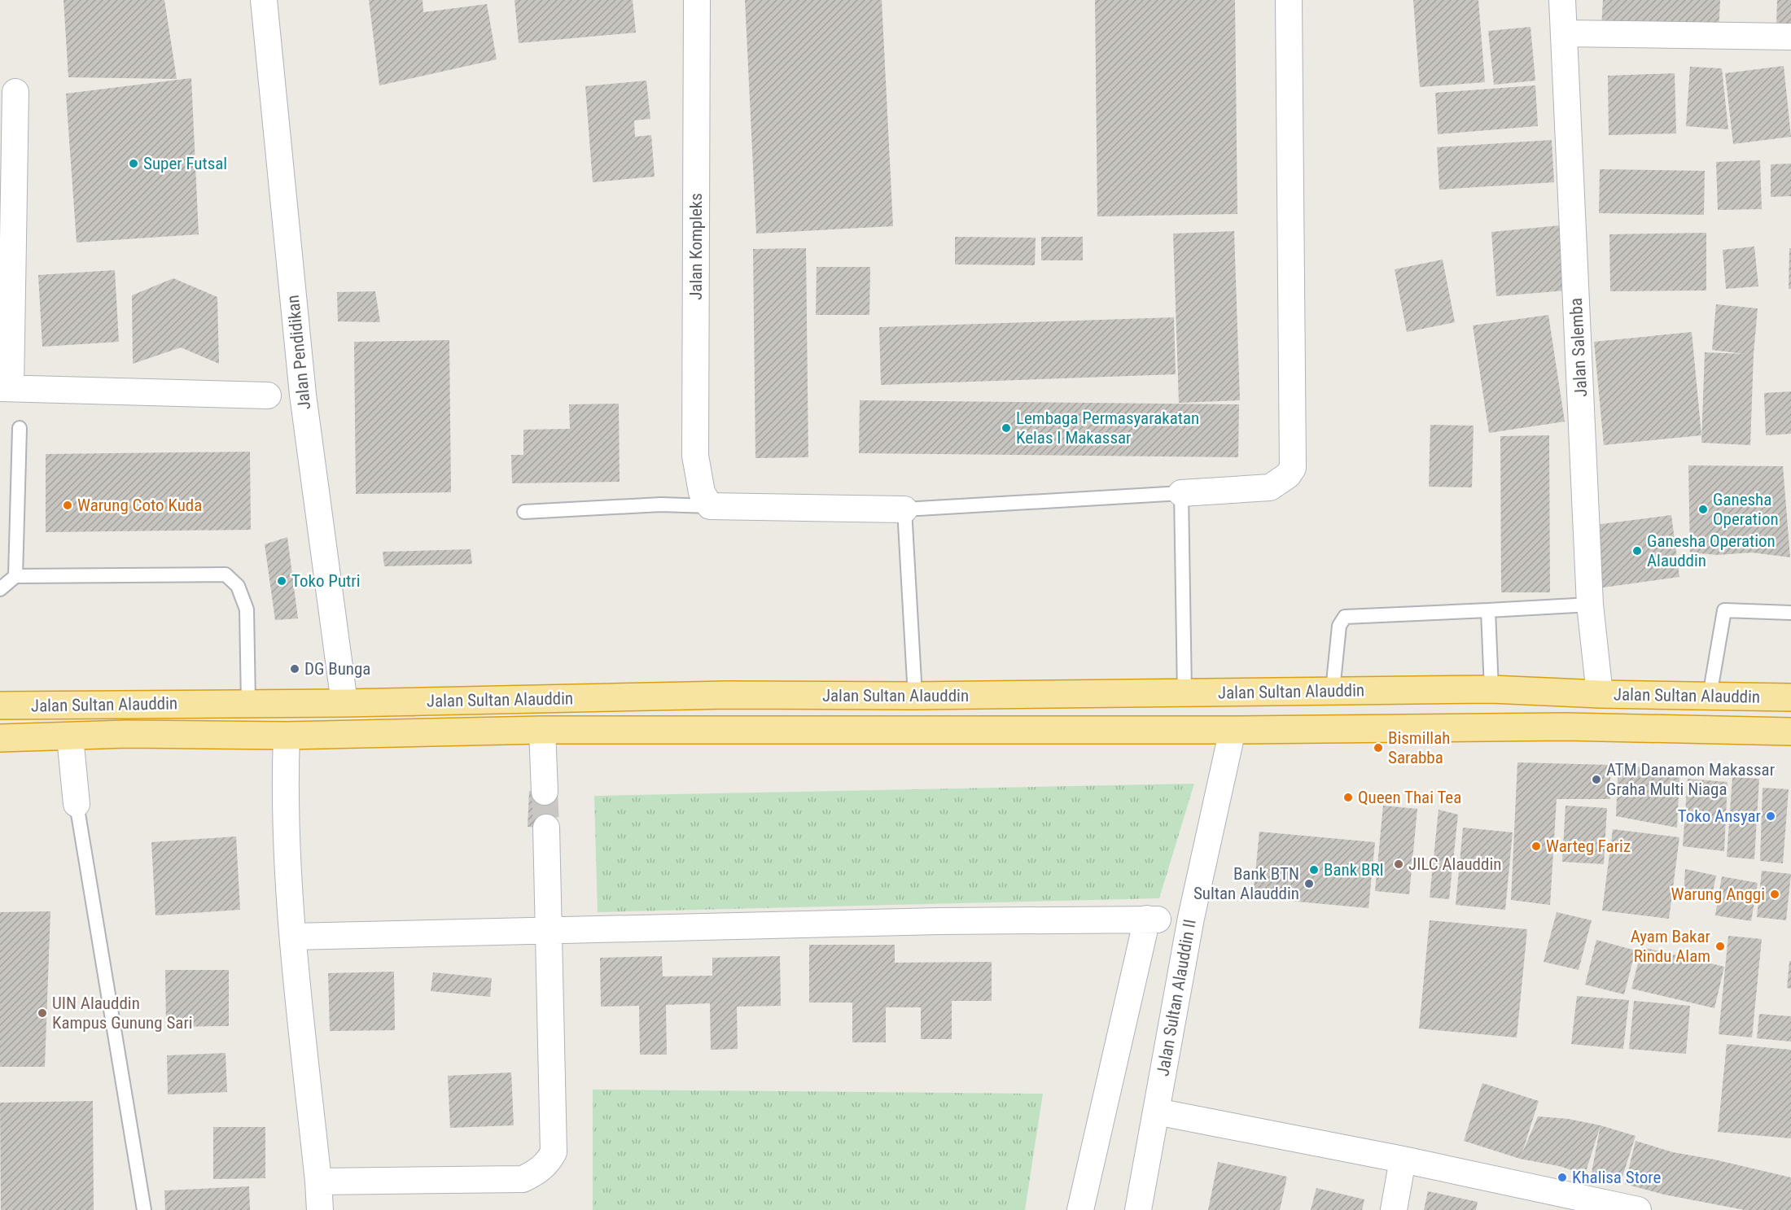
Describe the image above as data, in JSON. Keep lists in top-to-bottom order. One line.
{"streets":{"highway":["Jalan Sultan Alauddin"],"street":["Jalan Kompleks","Jalan Salemba","Jalan Pendidikan","Jalan Sultan Alauddin II"]},"crossings":[["Jalan Salemba","Jalan Sultan Alauddin"],["Jalan Pendidikan","Jalan Sultan Alauddin"],["Jalan Sultan Alauddin","Jalan Sultan Alauddin II"]],"places":["Super Futsal","Lembaga Permasyarakatan Kelas I Makassar","Warung Coto Kuda","Ganesha Operation","Ganesha Operation Alauddin","Toko Putri","DG Bunga","Bismillah Sarabba","ATM Danamon Makassar Graha Multi Niaga","Queen Thai Tea","Toko Ansyar","Warteg Fariz","JILC Alauddin","Bank BRI","Bank BTN Sultan Alauddin","Warung Anggi","Ayam Bakar Rindu Alam","UIN Alauddin Kampus Gunung Sari","Khalisa Store"]}
